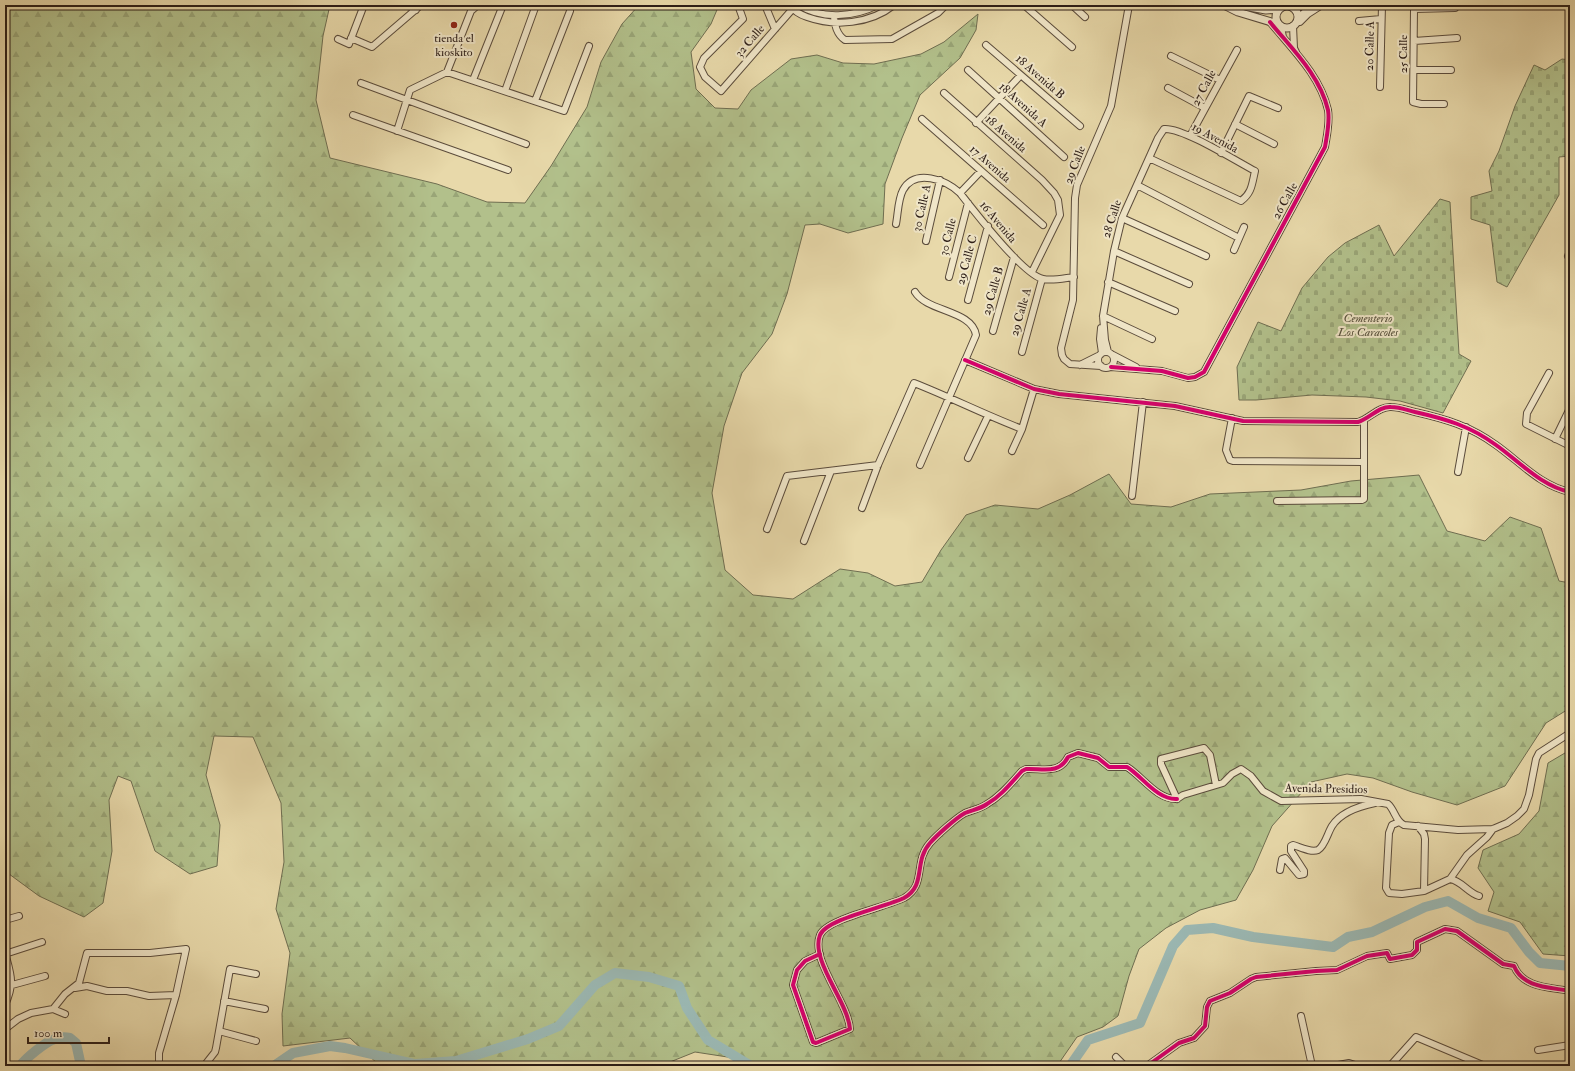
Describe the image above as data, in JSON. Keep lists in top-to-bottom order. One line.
{"streets":{"street":["32 Calle","20 Calle A","25 Calle","18 Avenida B","27 Calle","18 Avenida A","18 Avenida","19 Avenida","17 Avenida","29 Calle","26 Calle","30 Calle A","28 Calle","16 Avenida","30 Calle","29 Calle C","29 Calle B","29 Calle A","Avenida Presidios"]},"crossings":[["27 Calle","19 Avenida"],["18 Avenida","16 Avenida"],["19 Avenida","28 Calle"],["30 Calle A","16 Avenida"],["16 Avenida","30 Calle"],["16 Avenida","29 Calle C"],["16 Avenida","29 Calle B"],["16 Avenida","29 Calle A"]],"parks":["Cementerio Los Caracoles"],"places":["tienda el kioskito"],"scale_bar":"100 m"}
